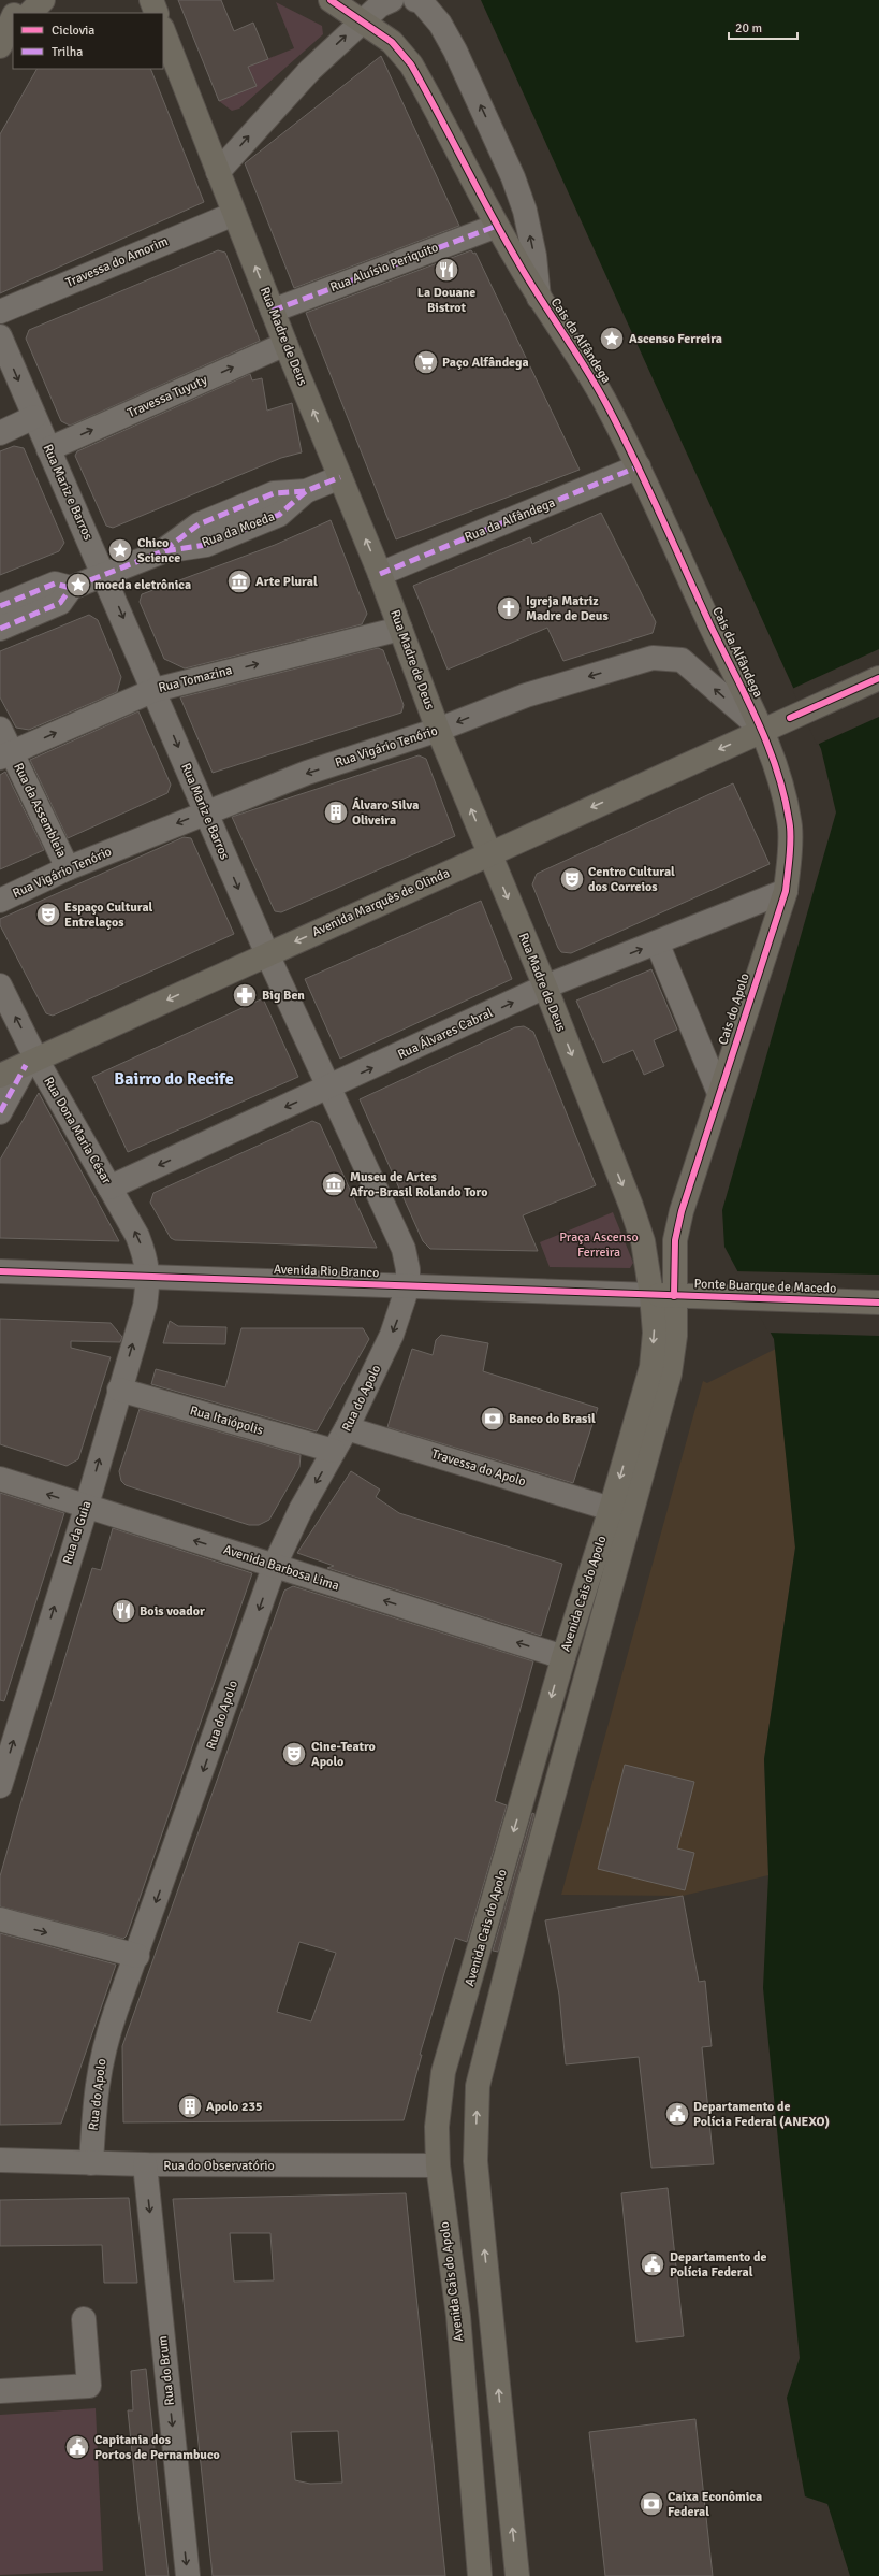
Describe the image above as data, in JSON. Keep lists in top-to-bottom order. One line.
{"streets":{"main road":["Rua Madre de Deus","Cais da Alfândega","Avenida Marquês de Olinda","Cais do Apolo","Ponte Buarque de Macedo","Avenida Cais do Apolo"],"street":["Travessa do Amorim","Rua Aluísio Periquito","Travessa Tuyuty","Rua Mariz e Barros","Rua da Alfândega","Rua da Moeda","Rua Tomazina","Rua Vigário Tenório","Rua da Assembleia","Rua Álvares Cabral","Rua Dona Maria César","Avenida Rio Branco","Rua do Apolo","Rua Itaiópolis","Travessa do Apolo","Rua da Guia","Avenida Barbosa Lima","Rua do Observatório","Rua do Brum"]},"crossings":[["Travessa do Amorim","Rua Madre de Deus"],["Rua Aluísio Periquito","Rua Madre de Deus"],["Rua Aluísio Periquito","Cais da Alfândega"],["Rua Madre de Deus","Travessa Tuyuty"],["Rua Madre de Deus","Rua da Alfândega"],["Rua Madre de Deus","Rua da Moeda"],["Rua Madre de Deus","Rua Tomazina"],["Rua Madre de Deus","Rua Vigário Tenório"],["Rua Madre de Deus","Avenida Marquês de Olinda"],["Rua Madre de Deus","Cais do Apolo"],["Rua Madre de Deus","Rua Álvares Cabral"],["Rua Madre de Deus","Avenida Rio Branco"],["Rua Madre de Deus","Ponte Buarque de Macedo"],["Rua Madre de Deus","Avenida Cais do Apolo"],["Cais da Alfândega","Rua da Alfândega"],["Cais da Alfândega","Rua Vigário Tenório"],["Cais da Alfândega","Avenida Marquês de Olinda"],["Cais da Alfândega","Cais do Apolo"],["Travessa Tuyuty","Rua Mariz e Barros"],["Rua Mariz e Barros","Rua da Moeda"],["Rua Mariz e Barros","Rua Tomazina"],["Rua Mariz e Barros","Rua Vigário Tenório"],["Rua Mariz e Barros","Avenida Marquês de Olinda"],["Rua Mariz e Barros","Rua Álvares Cabral"],["Rua Mariz e Barros","Avenida Rio Branco"],["Rua Mariz e Barros","Rua do Apolo"],["Rua Tomazina","Rua da Assembleia"],["Rua Vigário Tenório","Rua da Assembleia"],["Rua Vigário Tenório","Avenida Marquês de Olinda"],["Rua Vigário Tenório","Cais do Apolo"],["Avenida Marquês de Olinda","Cais do Apolo"],["Avenida Marquês de Olinda","Rua Dona Maria César"],["Cais do Apolo","Rua Álvares Cabral"],["Cais do Apolo","Avenida Rio Branco"],["Cais do Apolo","Ponte Buarque de Macedo"],["Cais do Apolo","Avenida Cais do Apolo"],["Rua Álvares Cabral","Rua Dona Maria César"],["Rua Dona Maria César","Avenida Rio Branco"],["Rua Dona Maria César","Rua da Guia"],["Avenida Rio Branco","Ponte Buarque de Macedo"],["Avenida Rio Branco","Rua do Apolo"],["Avenida Rio Branco","Rua da Guia"],["Avenida Rio Branco","Avenida Cais do Apolo"],["Ponte Buarque de Macedo","Avenida Cais do Apolo"],["Rua do Apolo","Rua Itaiópolis"],["Rua do Apolo","Travessa do Apolo"],["Rua do Apolo","Avenida Barbosa Lima"],["Rua do Apolo","Rua do Observatório"],["Rua Itaiópolis","Rua da Guia"],["Travessa do Apolo","Avenida Cais do Apolo"],["Rua da Guia","Avenida Barbosa Lima"],["Avenida Barbosa Lima","Avenida Cais do Apolo"],["Avenida Cais do Apolo","Rua do Observatório"],["Rua do Observatório","Rua do Brum"]],"one_way":["Travessa Tuyuty","Rua Mariz e Barros","Rua Tomazina","Rua Vigário Tenório","Avenida Marquês de Olinda","Rua Dona Maria César","Rua do Apolo","Rua da Guia","Avenida Barbosa Lima","Rua do Brum"],"districts":["Bairro do Recife"],"parks":["Praça Ascenso Ferreira"],"places":{"restaurant":["La Douane Bistrot","Bois voador"],"place":["Ascenso Ferreira","Chico Science","moeda eletrônica"],"supermarket":["Paço Alfândega"],"museum":["Arte Plural","Museu de Artes Afro-Brasil Rolando Toro"],"church":["Igreja Matriz Madre de Deus"],"building":["Álvaro Silva Oliveira","Apolo 235"],"theatre":["Centro Cultural dos Correios","Espaço Cultural Entrelaços","Cine-Teatro Apolo"],"pharmacy":["Big Ben"],"bank":["Banco do Brasil","Caixa Econômica Federal"],"public building":["Departamento de Polícia Federal (ANEXO)","Departamento de Polícia Federal","Capitania dos Portos de Pernambuco"]},"legend":["Ciclovia","Trilha"],"scale_bar":"20 m"}
